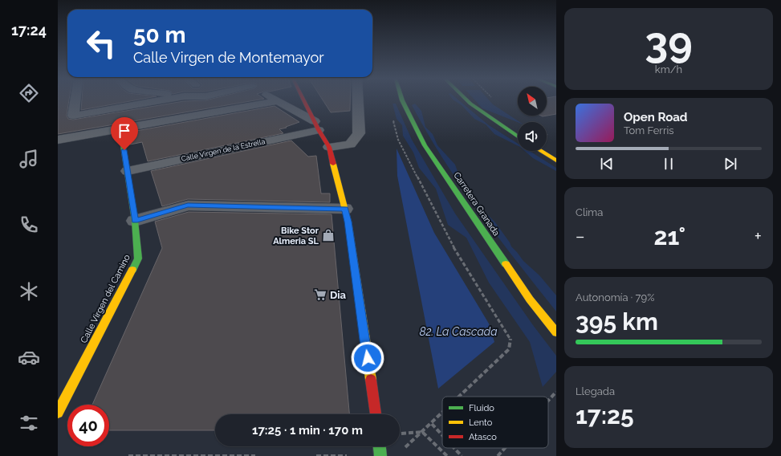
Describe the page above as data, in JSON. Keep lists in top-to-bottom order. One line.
{"streets":{"street":["Calle Virgen de la Estrella","Carretera Granada","Calle Virgen del Camino"]},"crossings":[["Calle Virgen de la Estrella","Calle Virgen del Camino"]],"water":["82. La Cascada"],"places":{"shop":["Bike Stor Almeria SL"],"supermarket":["Dia"]},"legend":["Fluido","Lento","Atasco"],"north":"top left","page":{"tabs":"17:24","tile":[["39","km/h"],"Clima",["Autonomía · 79%","395 km"],["Llegada","17:25"]],"turn":["50 m","Calle Virgen de Montemayor"],"song":["Open Road","Tom Ferris"],"heat":["−","21°","+"],"limit":"40","trip":"17:25 · 1 min · 170 m"}}
